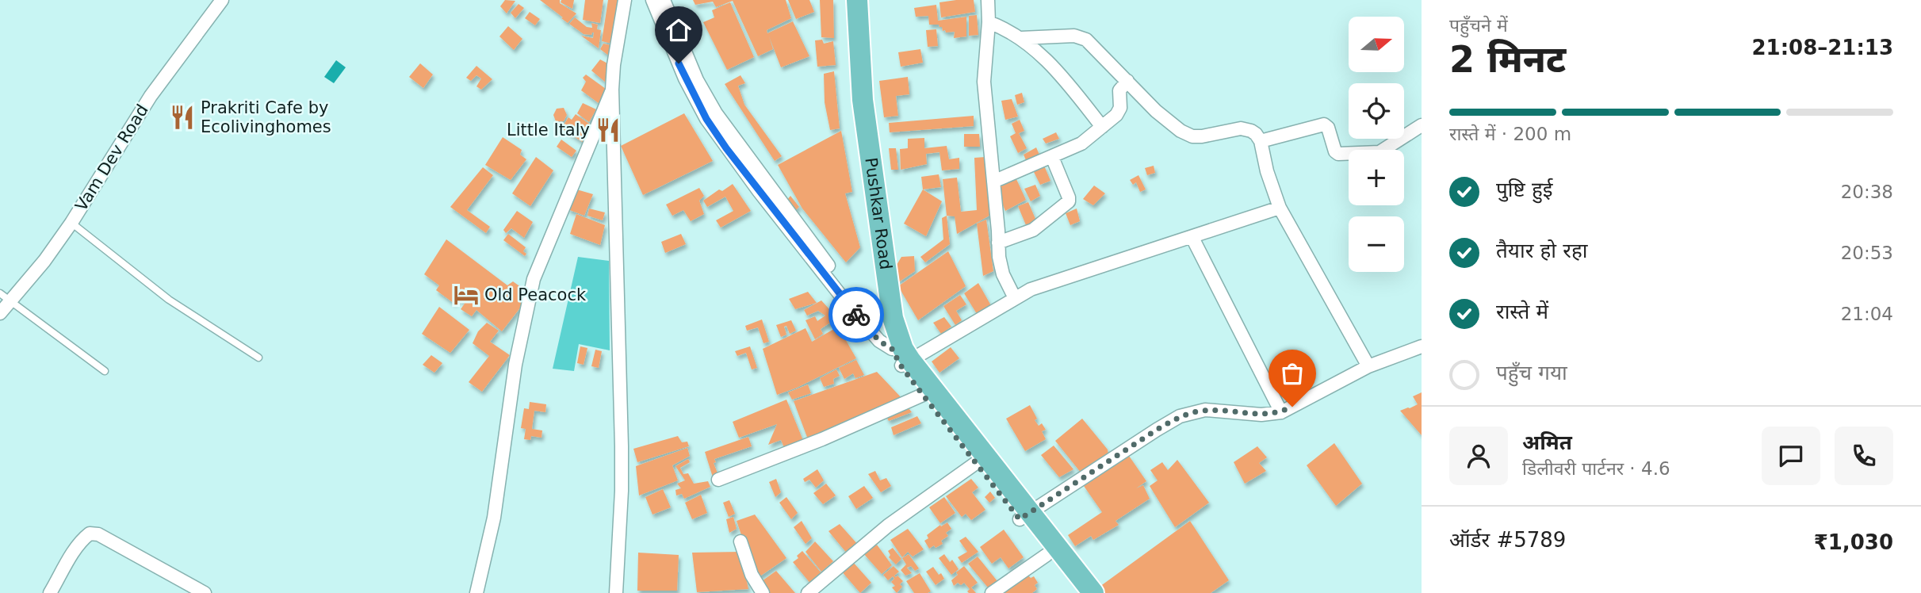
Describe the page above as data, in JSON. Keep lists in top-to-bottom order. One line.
{"streets":{"highway":["Pushkar Road"],"street":["Vam Dev Road"]},"places":{"restaurant":["Prakriti Cafe by Ecolivinghomes","Little Italy"],"hotel":["Old Peacock"]},"north":"right","page":{"heading":["2 मिनट","पहुँचने में","21:08–21:13"],"panel":["अमित","डिलीवरी पार्टनर · 4.6","ऑर्डर #5789","₹1,030"],"map_buttons":["+","−"],"bar":"रास्ते में · 200 m","list":[["पुष्टि हुई","20:38"],["तैयार हो रहा","20:53"],["रास्ते में","21:04"],"पहुँच गया"]}}
